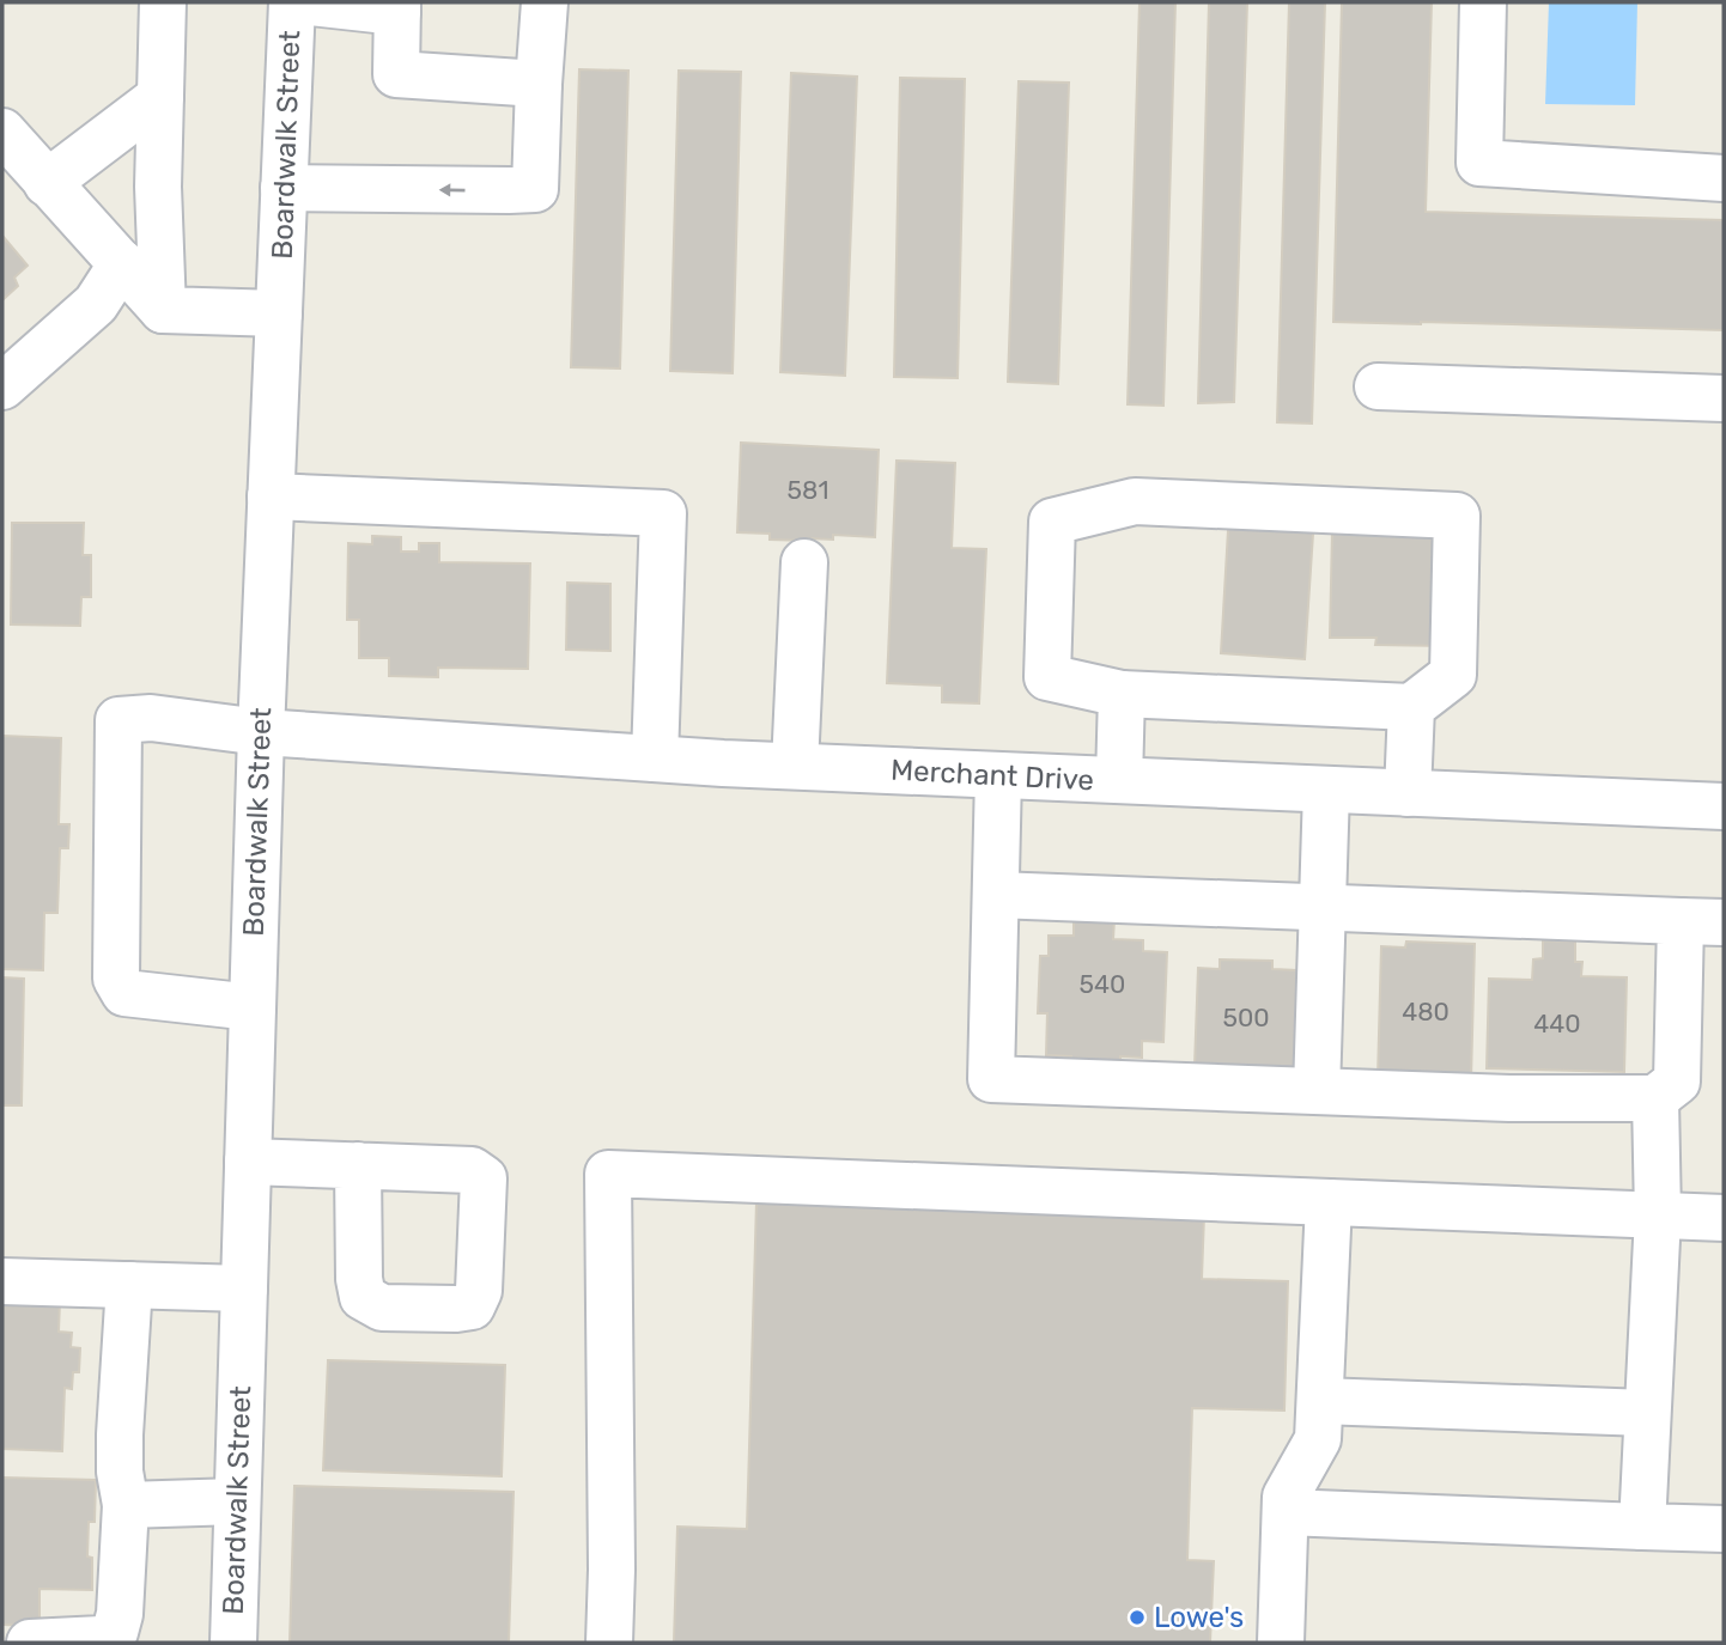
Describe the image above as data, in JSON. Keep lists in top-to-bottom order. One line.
{"streets":{"street":["Boardwalk Street","Merchant Drive"]},"crossings":[["Boardwalk Street","Merchant Drive"]],"places":["Lowe's"],"house_numbers":["581","540","480","500","440"]}
